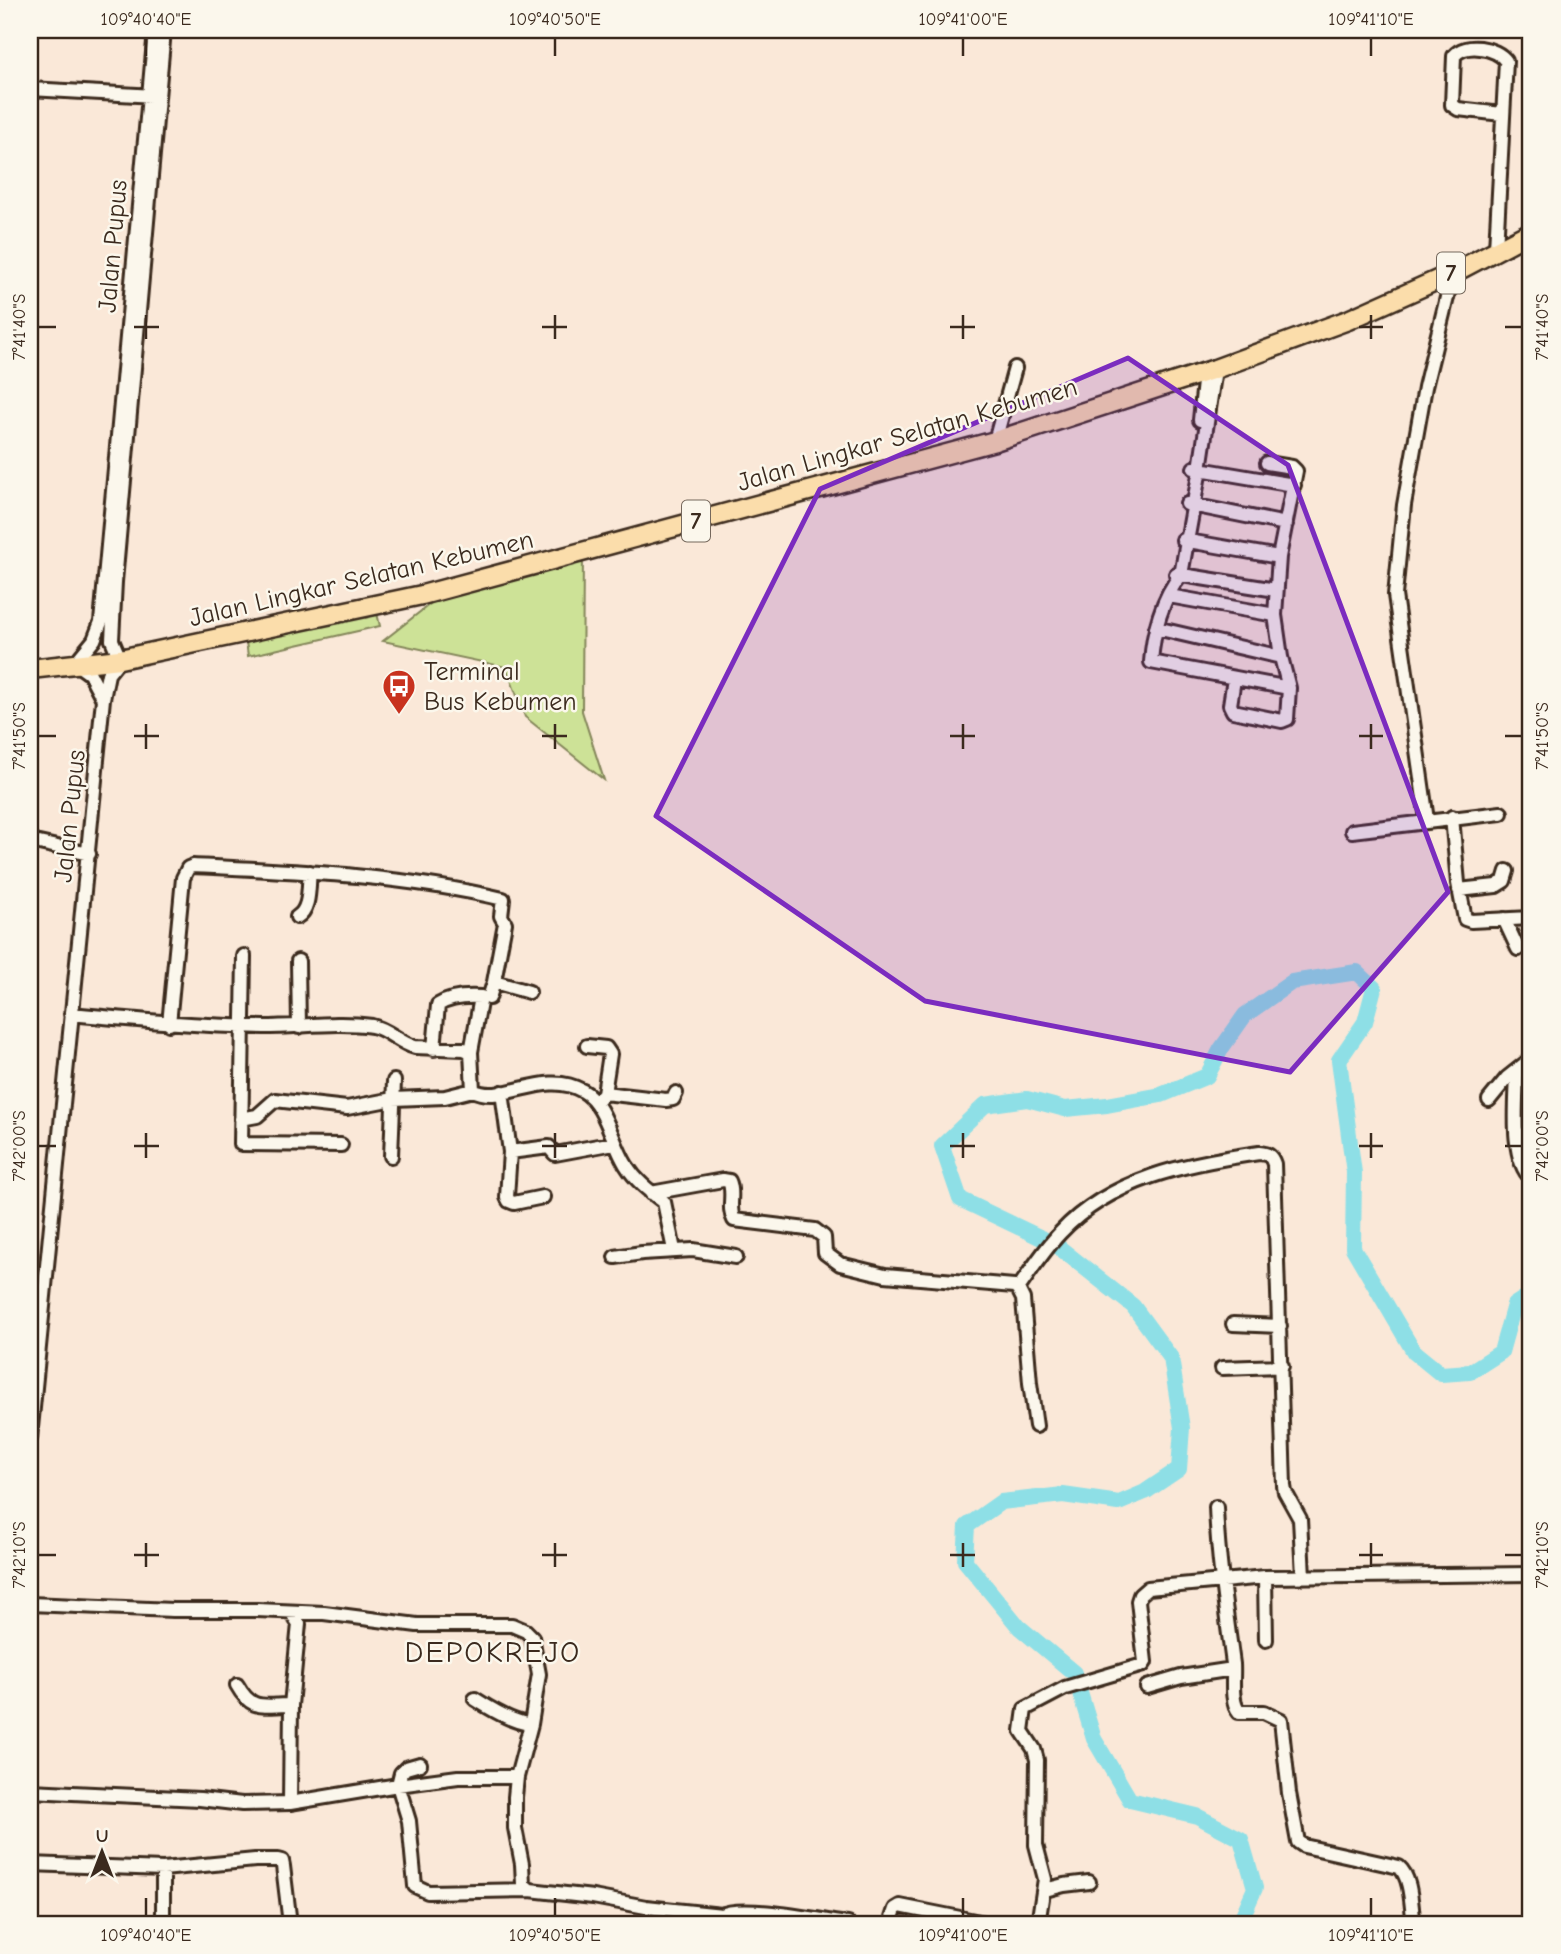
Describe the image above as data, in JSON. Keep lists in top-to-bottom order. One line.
{"streets":{"highway":["7","Jalan Lingkar Selatan Kebumen"],"street":["Jalan Pupus"]},"crossings":[["Jalan Pupus","Jalan Lingkar Selatan Kebumen"]],"districts":["DEPOKREJO"],"places":{"bus stop":["Terminal Bus Kebumen"]},"north":"top","coordinates":["109°40'40\"E","109°40'50\"E","109°41'00\"E","109°41'10\"E","7°41'40\"S","7°41'50\"S","7°42'00\"S","7°42'10\"S"]}
